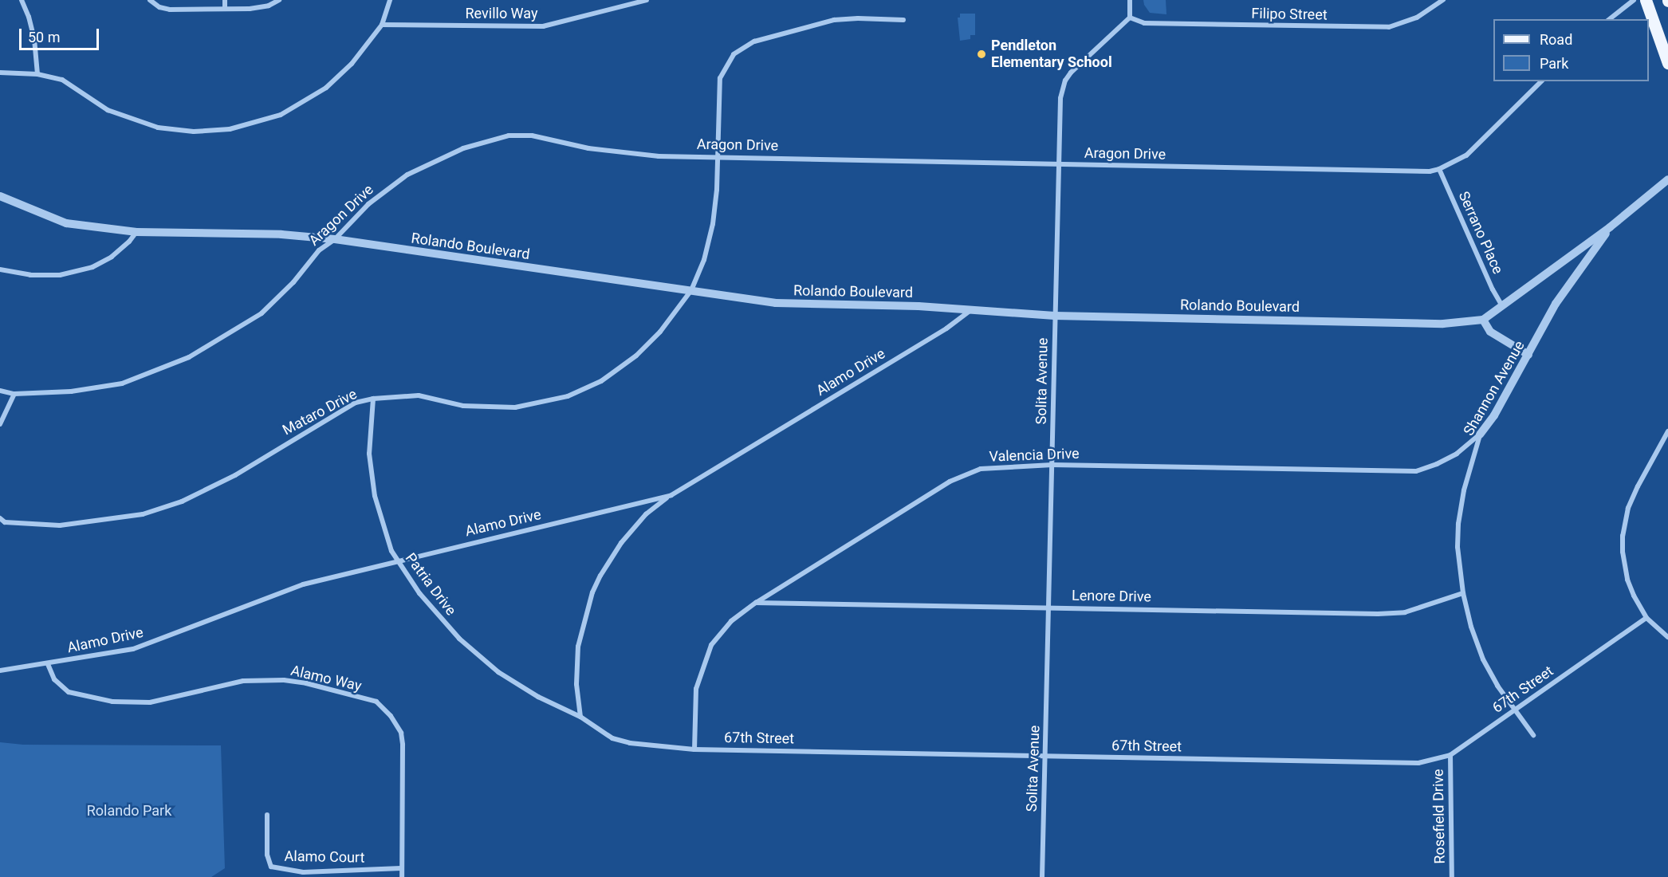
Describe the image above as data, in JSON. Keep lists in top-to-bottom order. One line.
{"streets":{"street":["Revillo Way","Filipo Street","Aragon Drive","Serrano Place","Rolando Boulevard","Alamo Drive","Solita Avenue","Shannon Avenue","Mataro Drive","Valencia Drive","Patria Drive","Lenore Drive","Alamo Way","67th Street","Rosefield Drive","Alamo Court"]},"crossings":[["Filipo Street","Solita Avenue"],["Aragon Drive","Serrano Place"],["Aragon Drive","Rolando Boulevard"],["Aragon Drive","Solita Avenue"],["Aragon Drive","Mataro Drive"],["Serrano Place","Rolando Boulevard"],["Rolando Boulevard","Alamo Drive"],["Rolando Boulevard","Solita Avenue"],["Rolando Boulevard","Shannon Avenue"],["Rolando Boulevard","Mataro Drive"],["Alamo Drive","Patria Drive"],["Alamo Drive","Alamo Way"],["Solita Avenue","Valencia Drive"],["Solita Avenue","Lenore Drive"],["Solita Avenue","67th Street"],["Shannon Avenue","Valencia Drive"],["Shannon Avenue","Lenore Drive"],["Shannon Avenue","67th Street"],["Mataro Drive","Patria Drive"],["Valencia Drive","Lenore Drive"],["Valencia Drive","67th Street"],["Patria Drive","67th Street"],["Alamo Way","Alamo Court"],["67th Street","Rosefield Drive"]],"parks":["Rolando Park"],"places":["Pendleton Elementary School"],"legend":["Road","Park"],"scale_bar":"50 m"}
